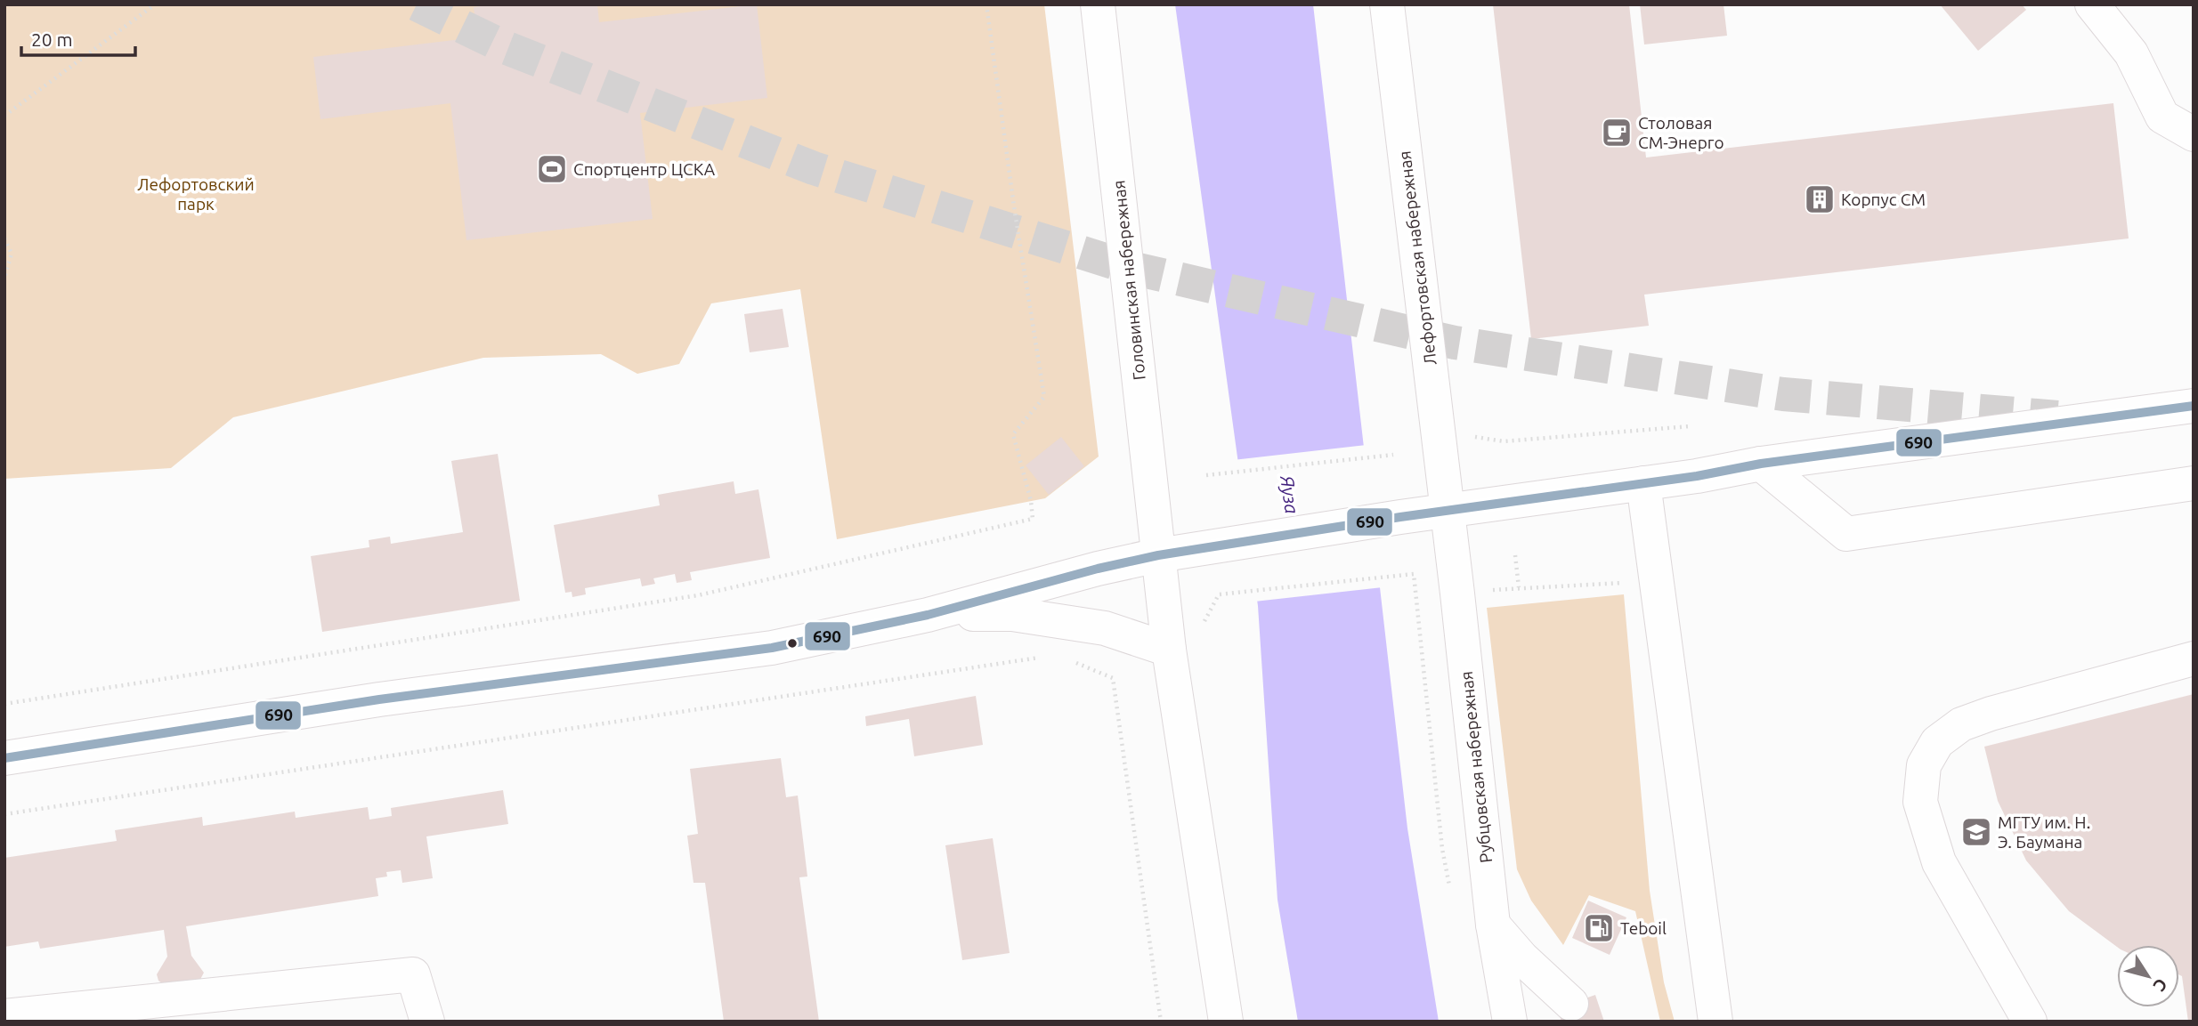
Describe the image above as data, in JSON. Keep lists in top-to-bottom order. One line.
{"streets":{"main road":["Лефортовская набережная","Головинская набережная","Рубцовская набережная"]},"crossings":[["Лефортовская набережная","Рубцовская набережная"]],"water":["Яуза"],"parks":["Лефортовский парк"],"places":{"cafe":["Столовая СМ-Энерго"],"sports":["Спортцентр ЦСКА"],"building":["Корпус СМ"],"school or university":["МГТУ им. Н. Э. Баумана"],"fuel station":["Teboil"]},"lines":["transit line 690"],"scale_bar":"20 m","north":"bottom right"}
